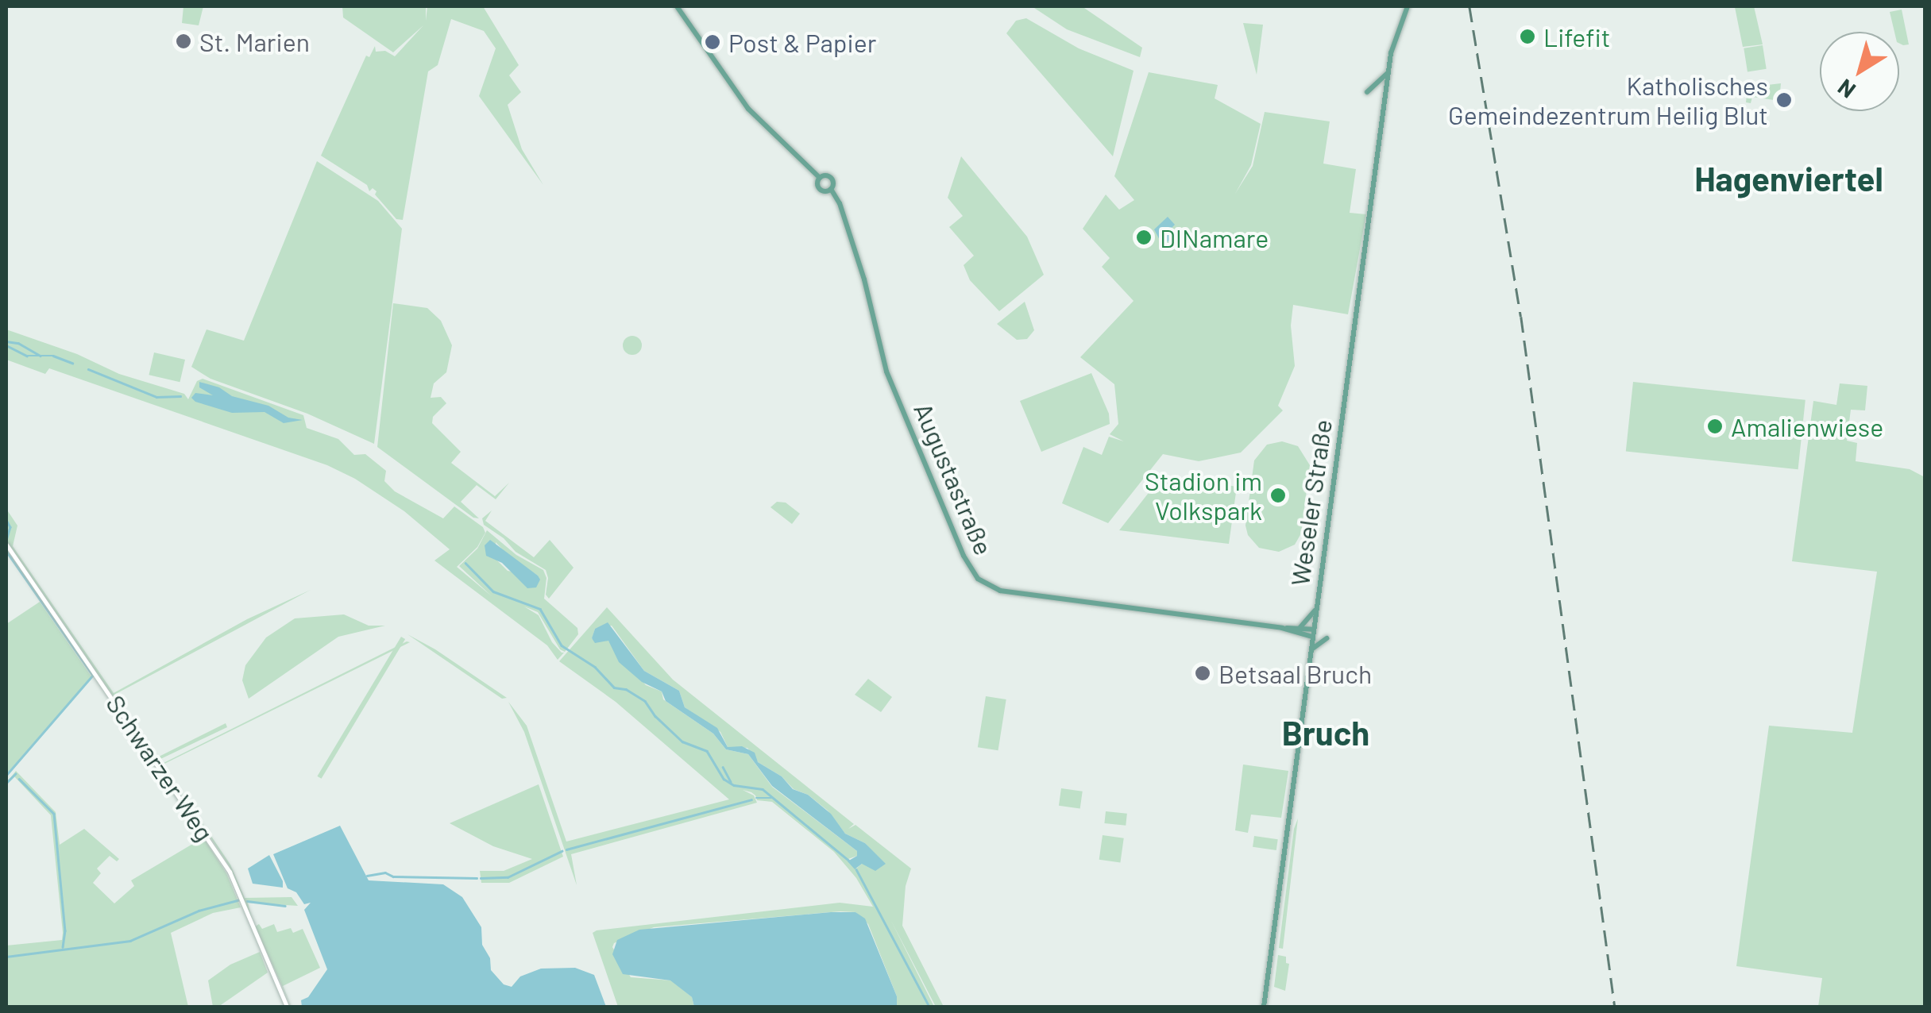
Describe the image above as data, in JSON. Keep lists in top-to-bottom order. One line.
{"streets":{"main road":["Augustastraße","Weseler Straße"],"street":["Schwarzer Weg"]},"crossings":[["Augustastraße","Weseler Straße"]],"districts":["Hagenviertel","Bruch"],"places":["Lifefit","St. Marien","Post & Papier","Katholisches Gemeindezentrum Heilig Blut","DINamare","Amalienwiese","Stadion im Volkspark","Betsaal Bruch"],"north":"bottom left"}
